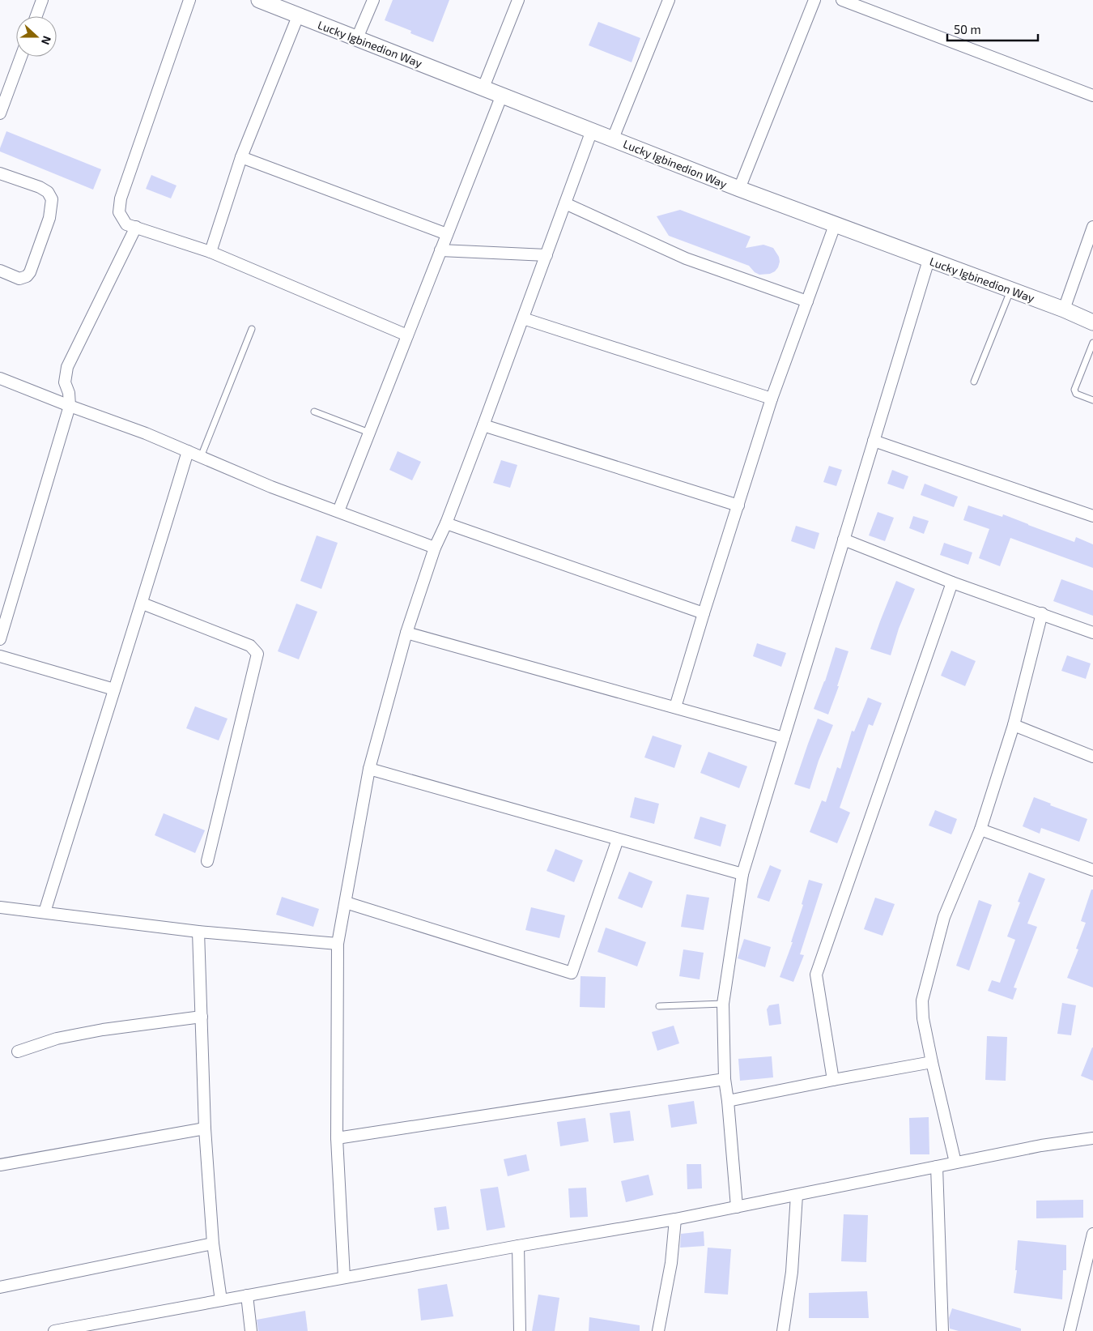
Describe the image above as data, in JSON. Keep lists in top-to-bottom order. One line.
{"streets":{"street":["Lucky Igbinedion Way"]},"scale_bar":"50 m","north":"right"}
